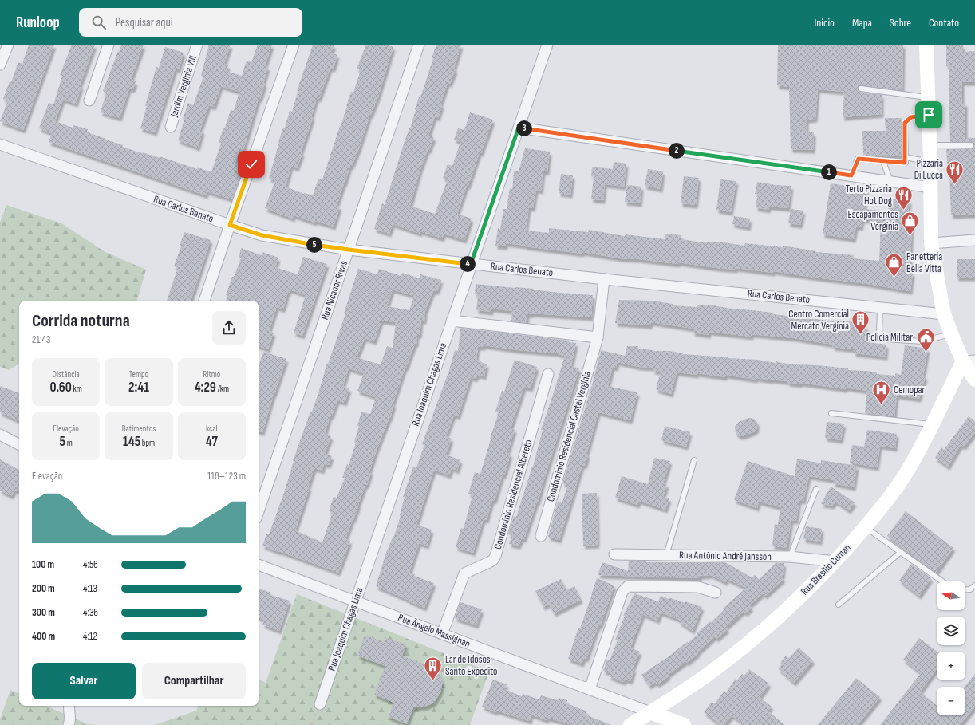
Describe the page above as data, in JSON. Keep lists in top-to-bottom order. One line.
{"streets":{"street":["Jardim Vergínia VIII","Rua Carlos Benato","Rua Nicanor Rivas","Rua Joaquim Chagas Lima","Condomínio Residencial Castel Vergínia","Condomínio Residencial Albereto","Rua Antônio André Jansson","Rua Brasílio Cuman","Rua Ângelo Massignan"]},"crossings":[["Rua Carlos Benato","Rua Nicanor Rivas"],["Rua Carlos Benato","Rua Joaquim Chagas Lima"],["Rua Carlos Benato","Condomínio Residencial Castel Vergínia"],["Rua Joaquim Chagas Lima","Rua Ângelo Massignan"],["Condomínio Residencial Albereto","Rua Ângelo Massignan"],["Rua Antônio André Jansson","Rua Brasílio Cuman"],["Rua Brasílio Cuman","Rua Ângelo Massignan"]],"places":{"restaurant":["Pizzaria Di Lucca","Terto Pizzaria Hot Dog"],"shop":["Escapamentos Vergínia","Panetteria Bella Vitta"],"building":["Centro Comercial Mercato Vergínia","Lar de Idosos Santo Expedito"],"public building":["Polícia Militar"],"hospital":["Cemopar"]},"north":"left","page":{"header":"Runloop","search":"Pesquisar aqui","nav":["Início","Mapa","Sobre","Contato"],"pins":["3","2","1","5","4"],"heading":["Corrida noturna","21:43"],"stats":[["Distância","0.60 km"],["Tempo","2:41"],["Ritmo","4:29 /km"],["Elevação","5 m"],["Batimentos","145 bpm"],["kcal","47"]],"chart":["Elevação","118–123 m"],"list":[{"name":"100 m","note":"4:56"},{"name":"200 m","note":"4:13"},{"name":"300 m","note":"4:36"},{"name":"400 m","note":"4:12"}],"map_buttons":["+","−"],"buttons":["Salvar","Compartilhar"]}}
